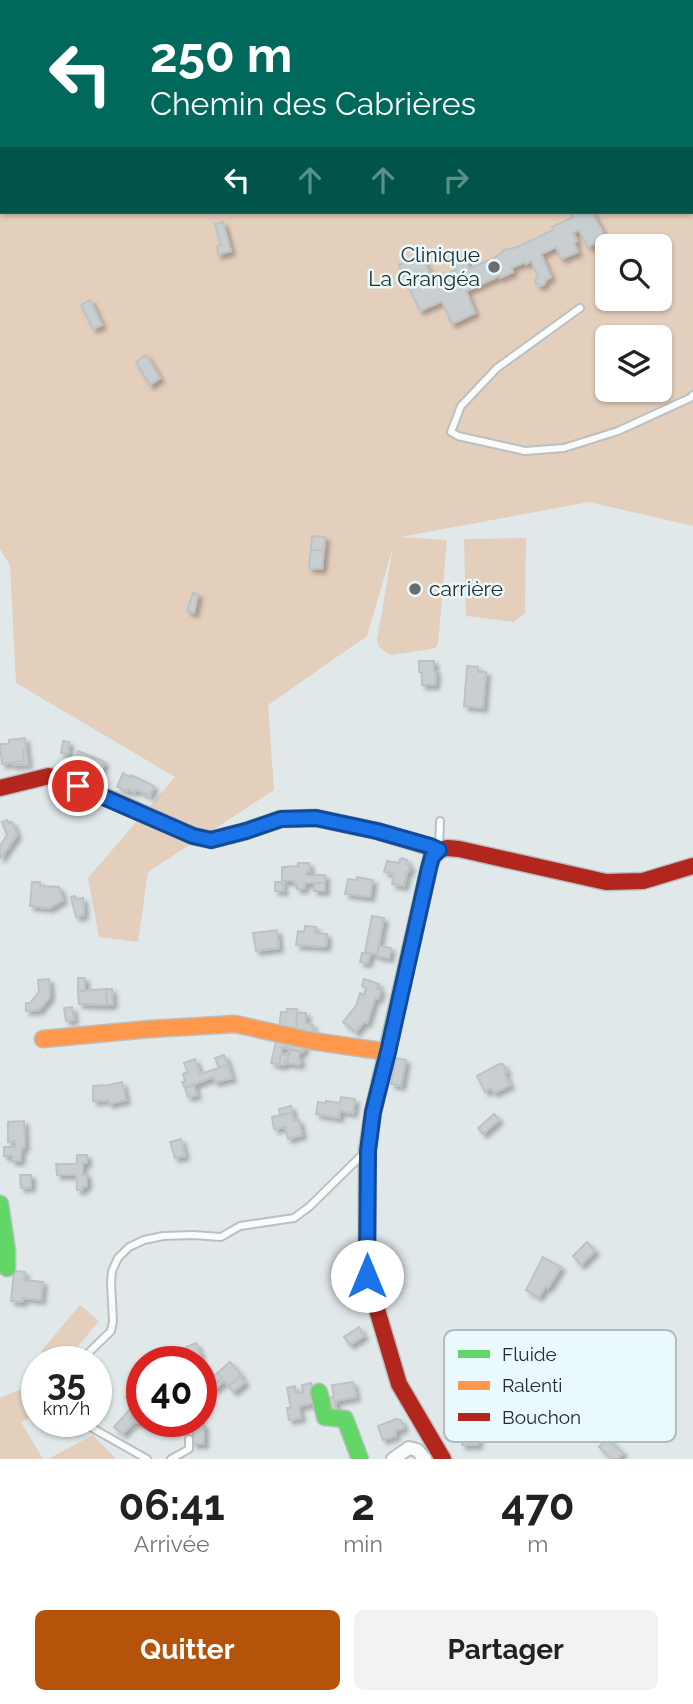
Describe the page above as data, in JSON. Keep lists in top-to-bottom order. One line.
{"places":["Clinique La Grangéa","carrière"],"legend":["Fluide","Ralenti","Bouchon"],"page":{"turn":["250 m","Chemin des Cabrières"],"speed":"35 km/h","limit":"40","eta":["06:41","Arrivée","2","min","470","m"],"buttons":["Quitter","Partager"]}}
